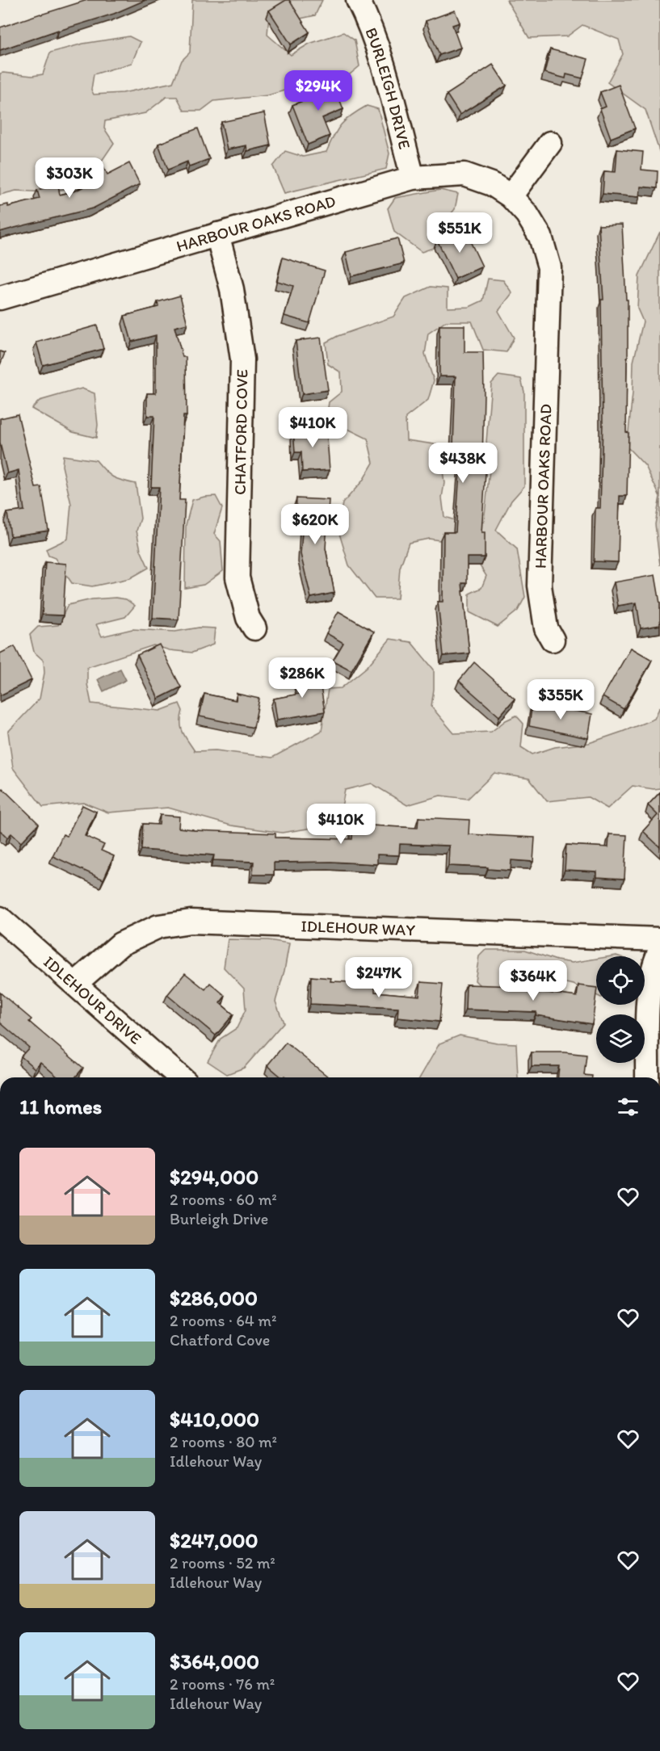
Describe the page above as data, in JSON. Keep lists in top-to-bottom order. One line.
{"streets":{"street":["BURLEIGH DRIVE","HARBOUR OAKS ROAD","CHATFORD COVE","IDLEHOUR WAY","IDLEHOUR DRIVE"]},"crossings":[["BURLEIGH DRIVE","HARBOUR OAKS ROAD"],["HARBOUR OAKS ROAD","CHATFORD COVE"],["IDLEHOUR WAY","IDLEHOUR DRIVE"]],"page":{"price":["$294K","$303K","$551K","$410K","$438K","$620K","$286K","$355K","$410K","$247K","$364K"],"heading":"11 homes","list":[{"name":"$294,000","note":"2 rooms · 60 m² · Burleigh Drive"},{"name":"$286,000","note":"2 rooms · 64 m² · Chatford Cove"},{"name":"$410,000","note":"2 rooms · 80 m² · Idlehour Way"},{"name":"$247,000","note":"2 rooms · 52 m² · Idlehour Way"},{"name":"$364,000","note":"2 rooms · 76 m² · Idlehour Way"}]}}
